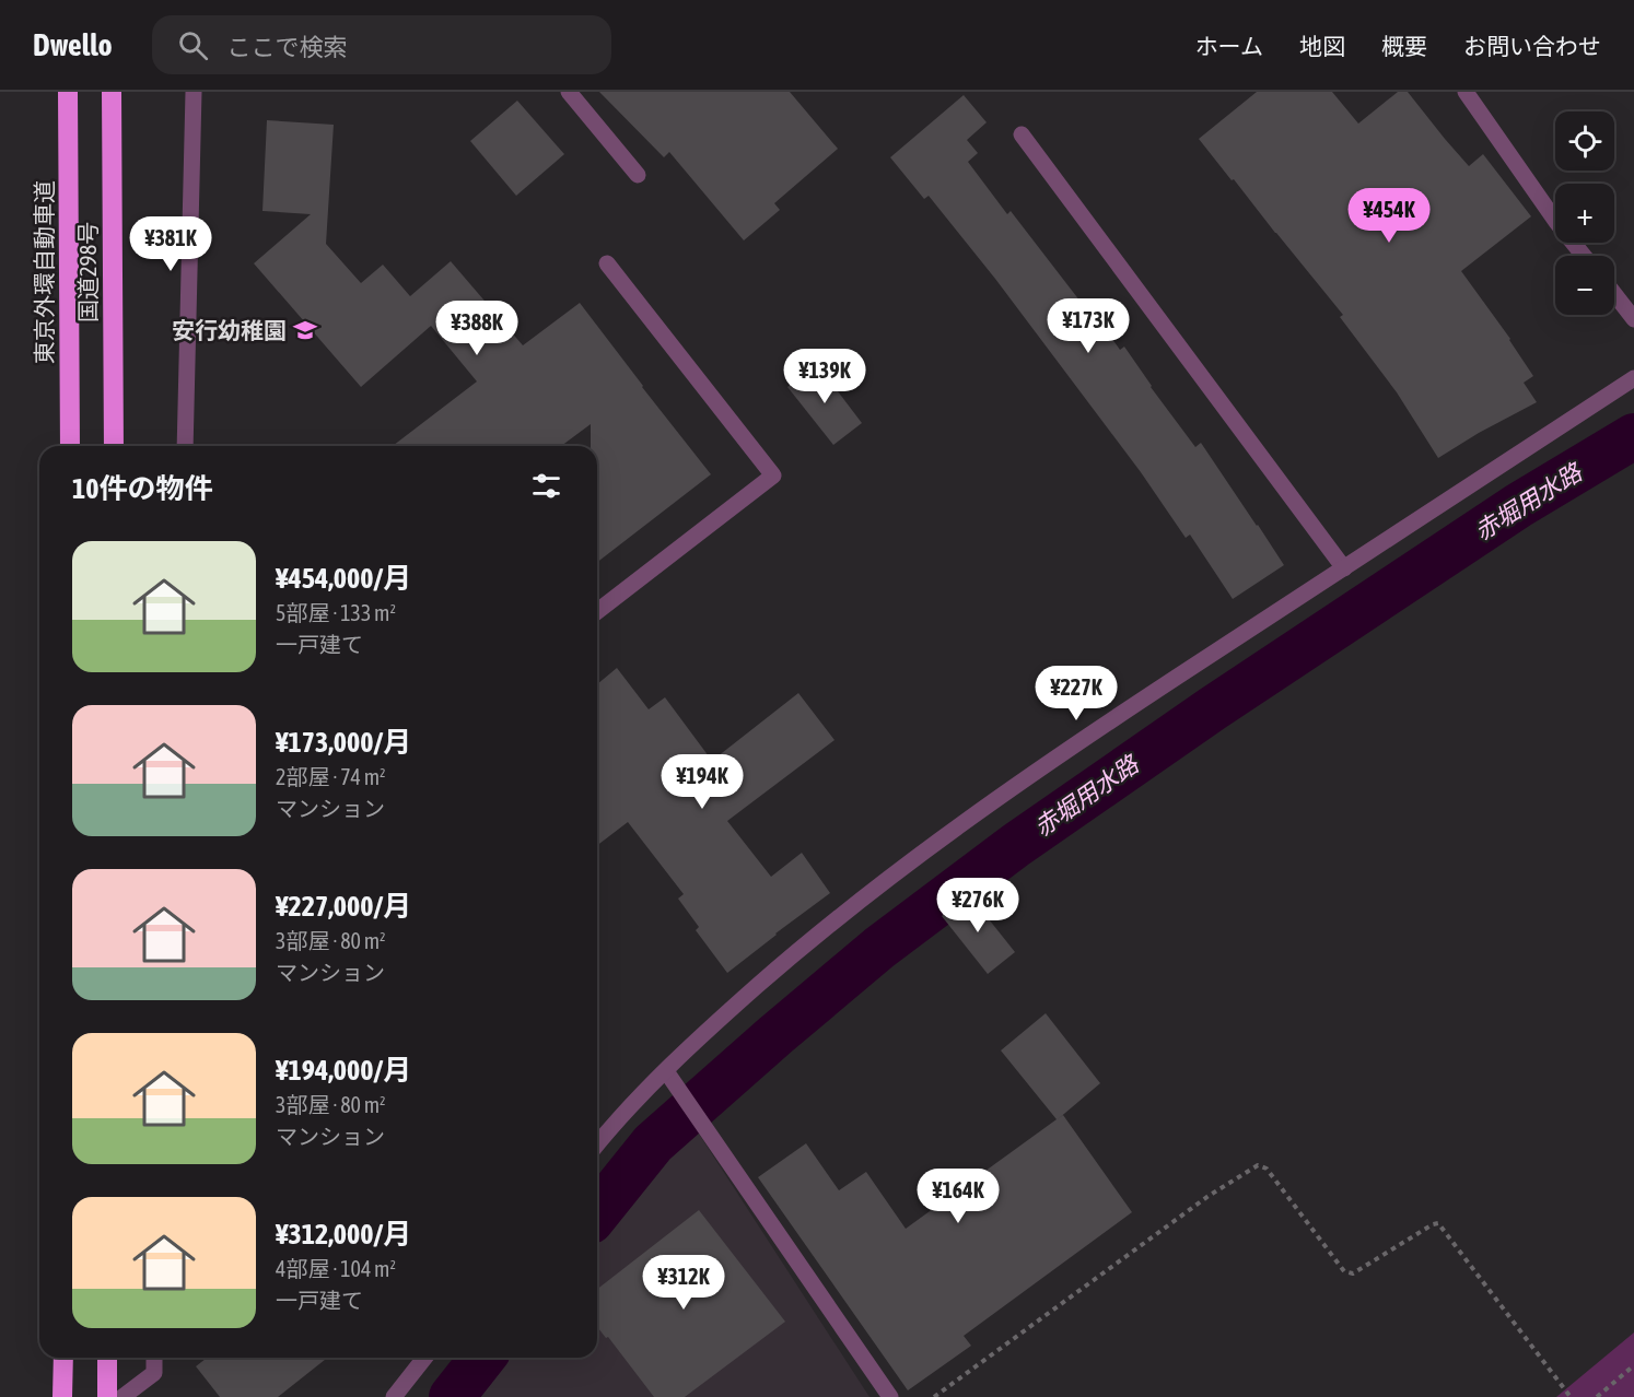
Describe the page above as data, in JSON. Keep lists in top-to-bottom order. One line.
{"streets":{"highway":["東京外環自動車道","国道298号"]},"water":["赤堀用水路"],"places":{"school or university":["安行幼稚園"]},"page":{"header":"Dwello","search":"ここで検索","nav":["ホーム","地図","概要","お問い合わせ"],"map_buttons":["+","−"],"price":["¥454K","¥381K","¥173K","¥388K","¥139K","¥227K","¥194K","¥276K","¥164K","¥312K"],"heading":"10件の物件","list":[{"name":"¥454,000/月","note":"5部屋 · 133 m² · 一戸建て"},{"name":"¥173,000/月","note":"2部屋 · 74 m² · マンション"},{"name":"¥227,000/月","note":"3部屋 · 80 m² · マンション"},{"name":"¥194,000/月","note":"3部屋 · 80 m² · マンション"},{"name":"¥312,000/月","note":"4部屋 · 104 m² · 一戸建て"}]}}
